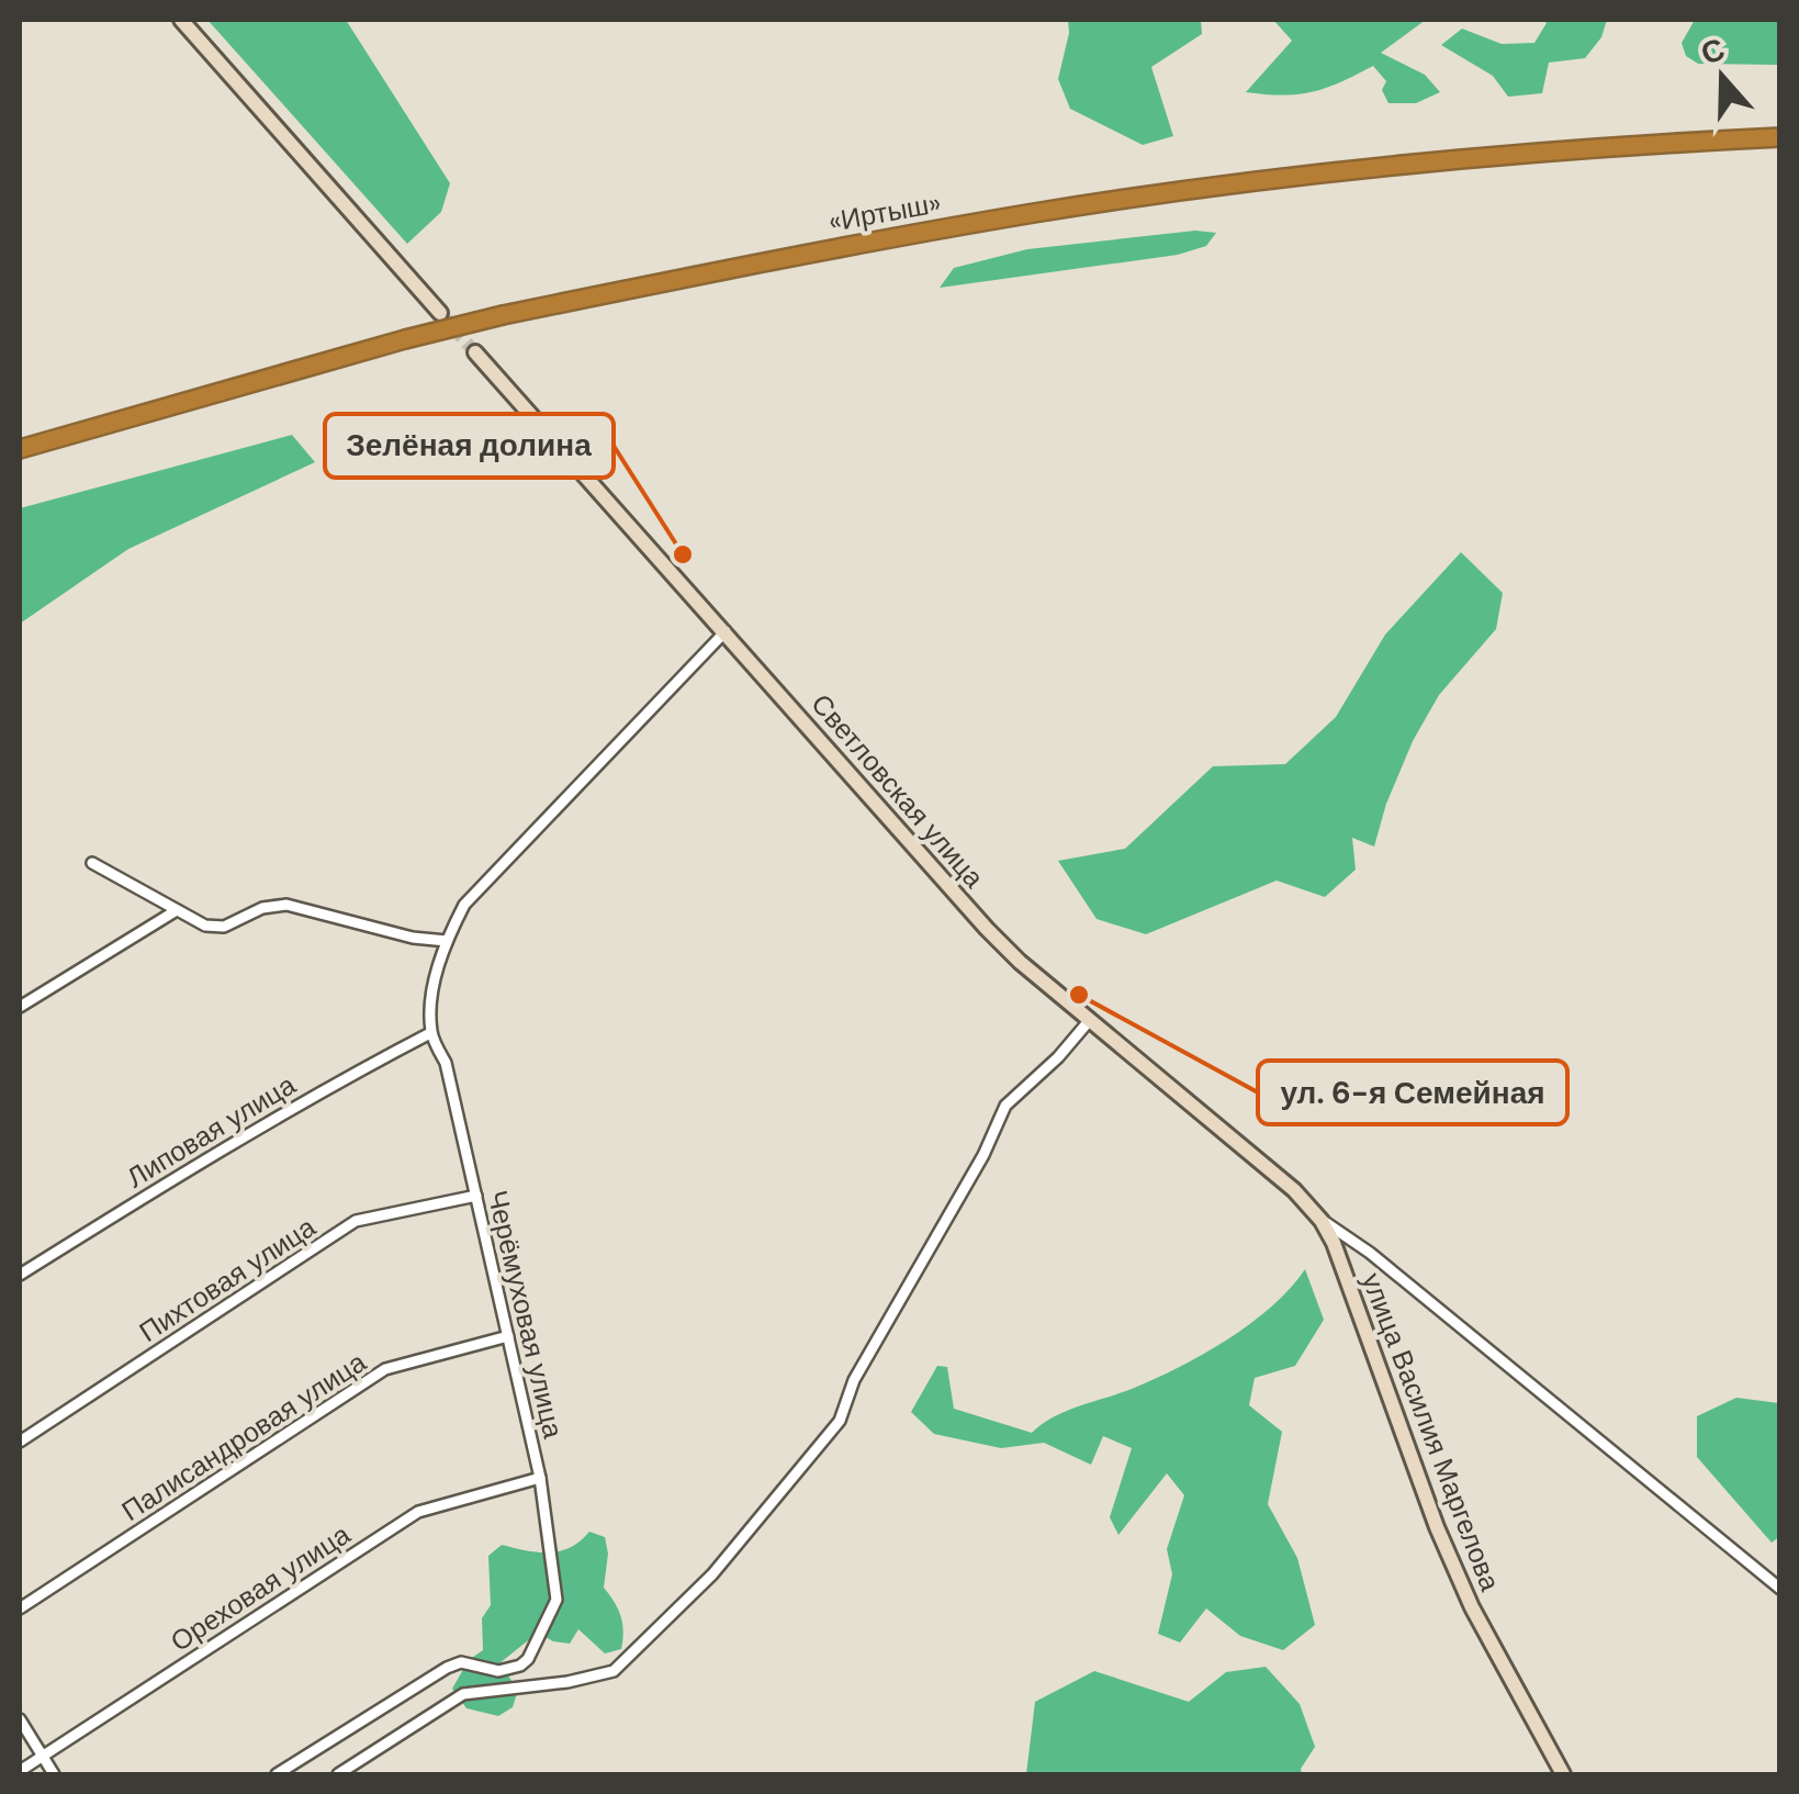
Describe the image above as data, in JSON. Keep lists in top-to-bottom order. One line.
{"streets":{"highway":["«Иртыш»"],"street":["Светловская улица","Липовая улица","Пихтовая улица","Черёмуховая улица","улица Василия Маргелова","Палисандровая улица","Ореховая улица"]},"crossings":[["Светловская улица","улица Василия Маргелова"],["Липовая улица","Черёмуховая улица"],["Пихтовая улица","Черёмуховая улица"],["Черёмуховая улица","Палисандровая улица"],["Черёмуховая улица","Ореховая улица"]],"places":["Зелёная долина","ул. 6-я Семейная"],"north":"top"}
